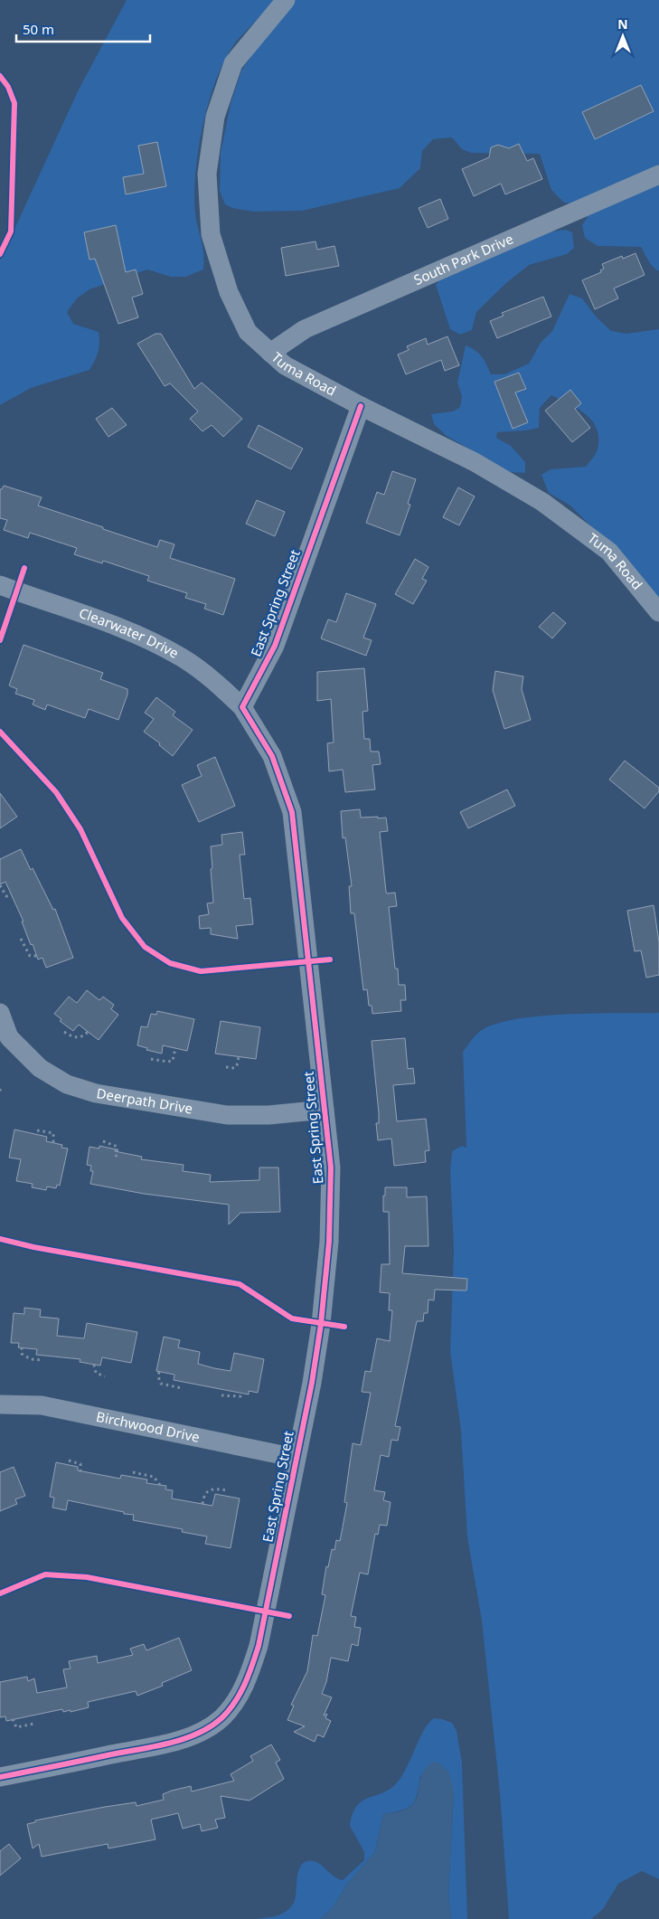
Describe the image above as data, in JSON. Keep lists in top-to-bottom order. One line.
{"streets":{"street":["South Park Drive","Tuma Road","East Spring Street","Clearwater Drive","Deerpath Drive","Birchwood Drive"]},"crossings":[["South Park Drive","Tuma Road"],["Tuma Road","East Spring Street"],["East Spring Street","Clearwater Drive"],["East Spring Street","Deerpath Drive"],["East Spring Street","Birchwood Drive"]],"scale_bar":"50 m","north":"top"}
